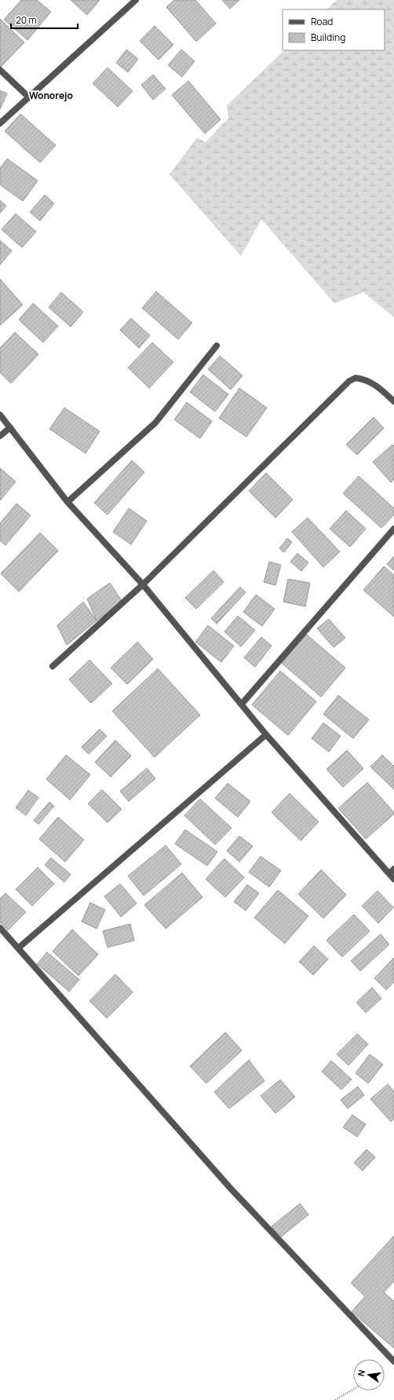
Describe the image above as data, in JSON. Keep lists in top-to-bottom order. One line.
{"districts":["Wonorejo"],"legend":["Road","Building"],"scale_bar":"20 m","north":"left"}
